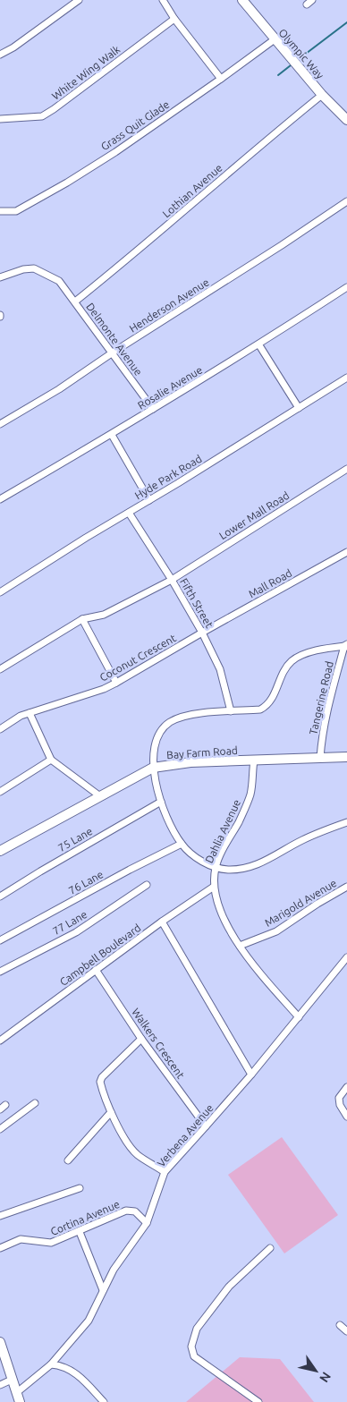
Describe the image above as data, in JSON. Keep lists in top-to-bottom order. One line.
{"streets":{"street":["Olympic Way","White Wing Walk","Grass Quit Glade","Lothian Avenue","Henderson Avenue","Delmonte Avenue","Rosalie Avenue","Hyde Park Road","Lower Mall Road","Mall Road","Fifth Street","Coconut Crescent","Tangerine Road","Bay Farm Road","Dahlia Avenue","75 Lane","76 Lane","Marigold Avenue","77 Lane","Campbell Boulevard","Walkers Crescent","Verbena Avenue","Cortina Avenue"]},"crossings":[["Olympic Way","Grass Quit Glade"],["Olympic Way","Lothian Avenue"],["Lothian Avenue","Delmonte Avenue"],["Henderson Avenue","Delmonte Avenue"],["Delmonte Avenue","Rosalie Avenue"],["Hyde Park Road","Fifth Street"],["Lower Mall Road","Fifth Street"],["Mall Road","Fifth Street"],["Mall Road","Coconut Crescent"],["Fifth Street","Coconut Crescent"],["Tangerine Road","Bay Farm Road"],["Bay Farm Road","Dahlia Avenue"],["Dahlia Avenue","Marigold Avenue"],["Dahlia Avenue","Campbell Boulevard"],["Dahlia Avenue","Verbena Avenue"],["Campbell Boulevard","Walkers Crescent"],["Walkers Crescent","Verbena Avenue"],["Verbena Avenue","Cortina Avenue"]],"north":"bottom right"}
